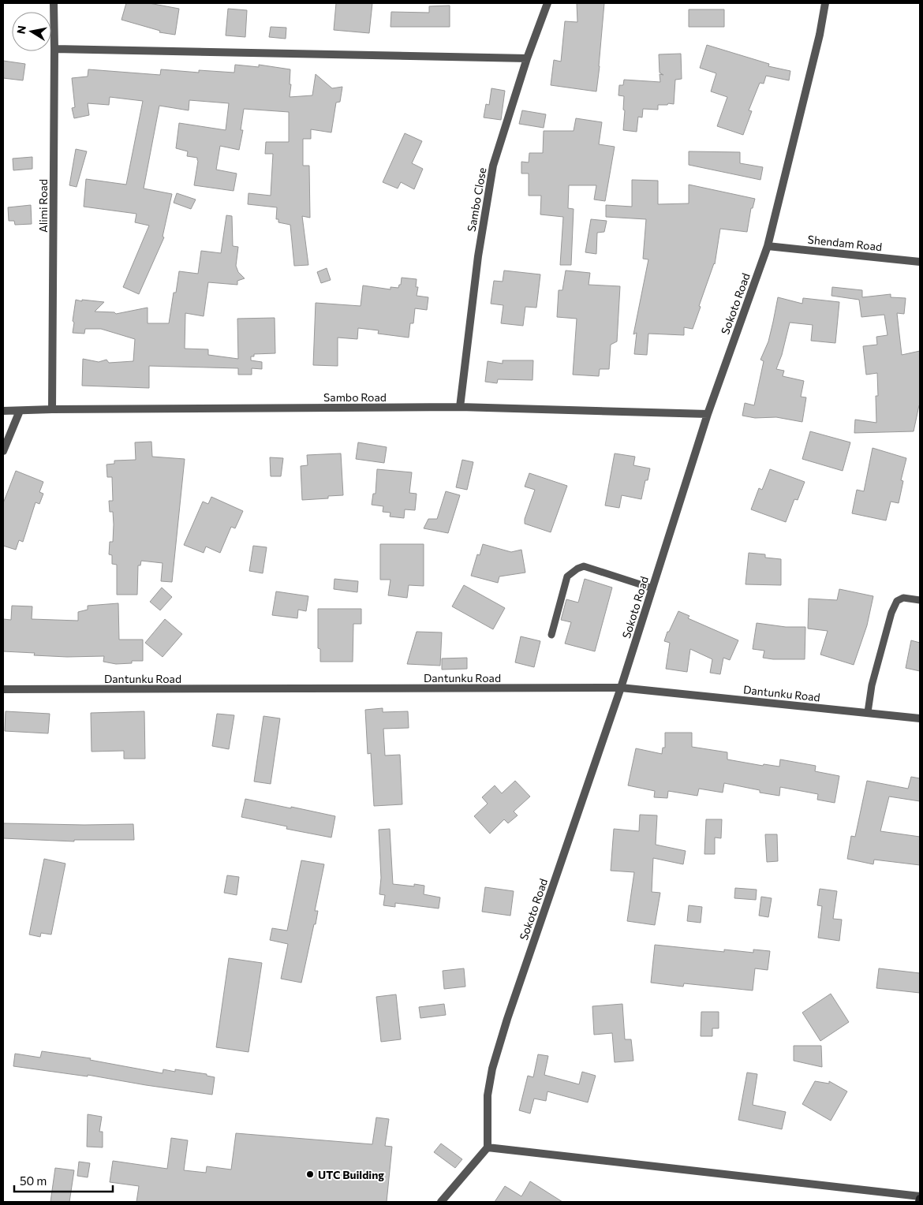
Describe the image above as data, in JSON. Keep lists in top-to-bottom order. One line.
{"streets":{"street":["Sambo Close","Alimi Road","Shendam Road","Sokoto Road","Sambo Road","Dantunku Road"]},"crossings":[["Sambo Close","Sambo Road"],["Alimi Road","Sambo Road"],["Shendam Road","Sokoto Road"],["Sokoto Road","Sambo Road"],["Sokoto Road","Dantunku Road"]],"places":["UTC Building"],"scale_bar":"50 m","north":"left"}
